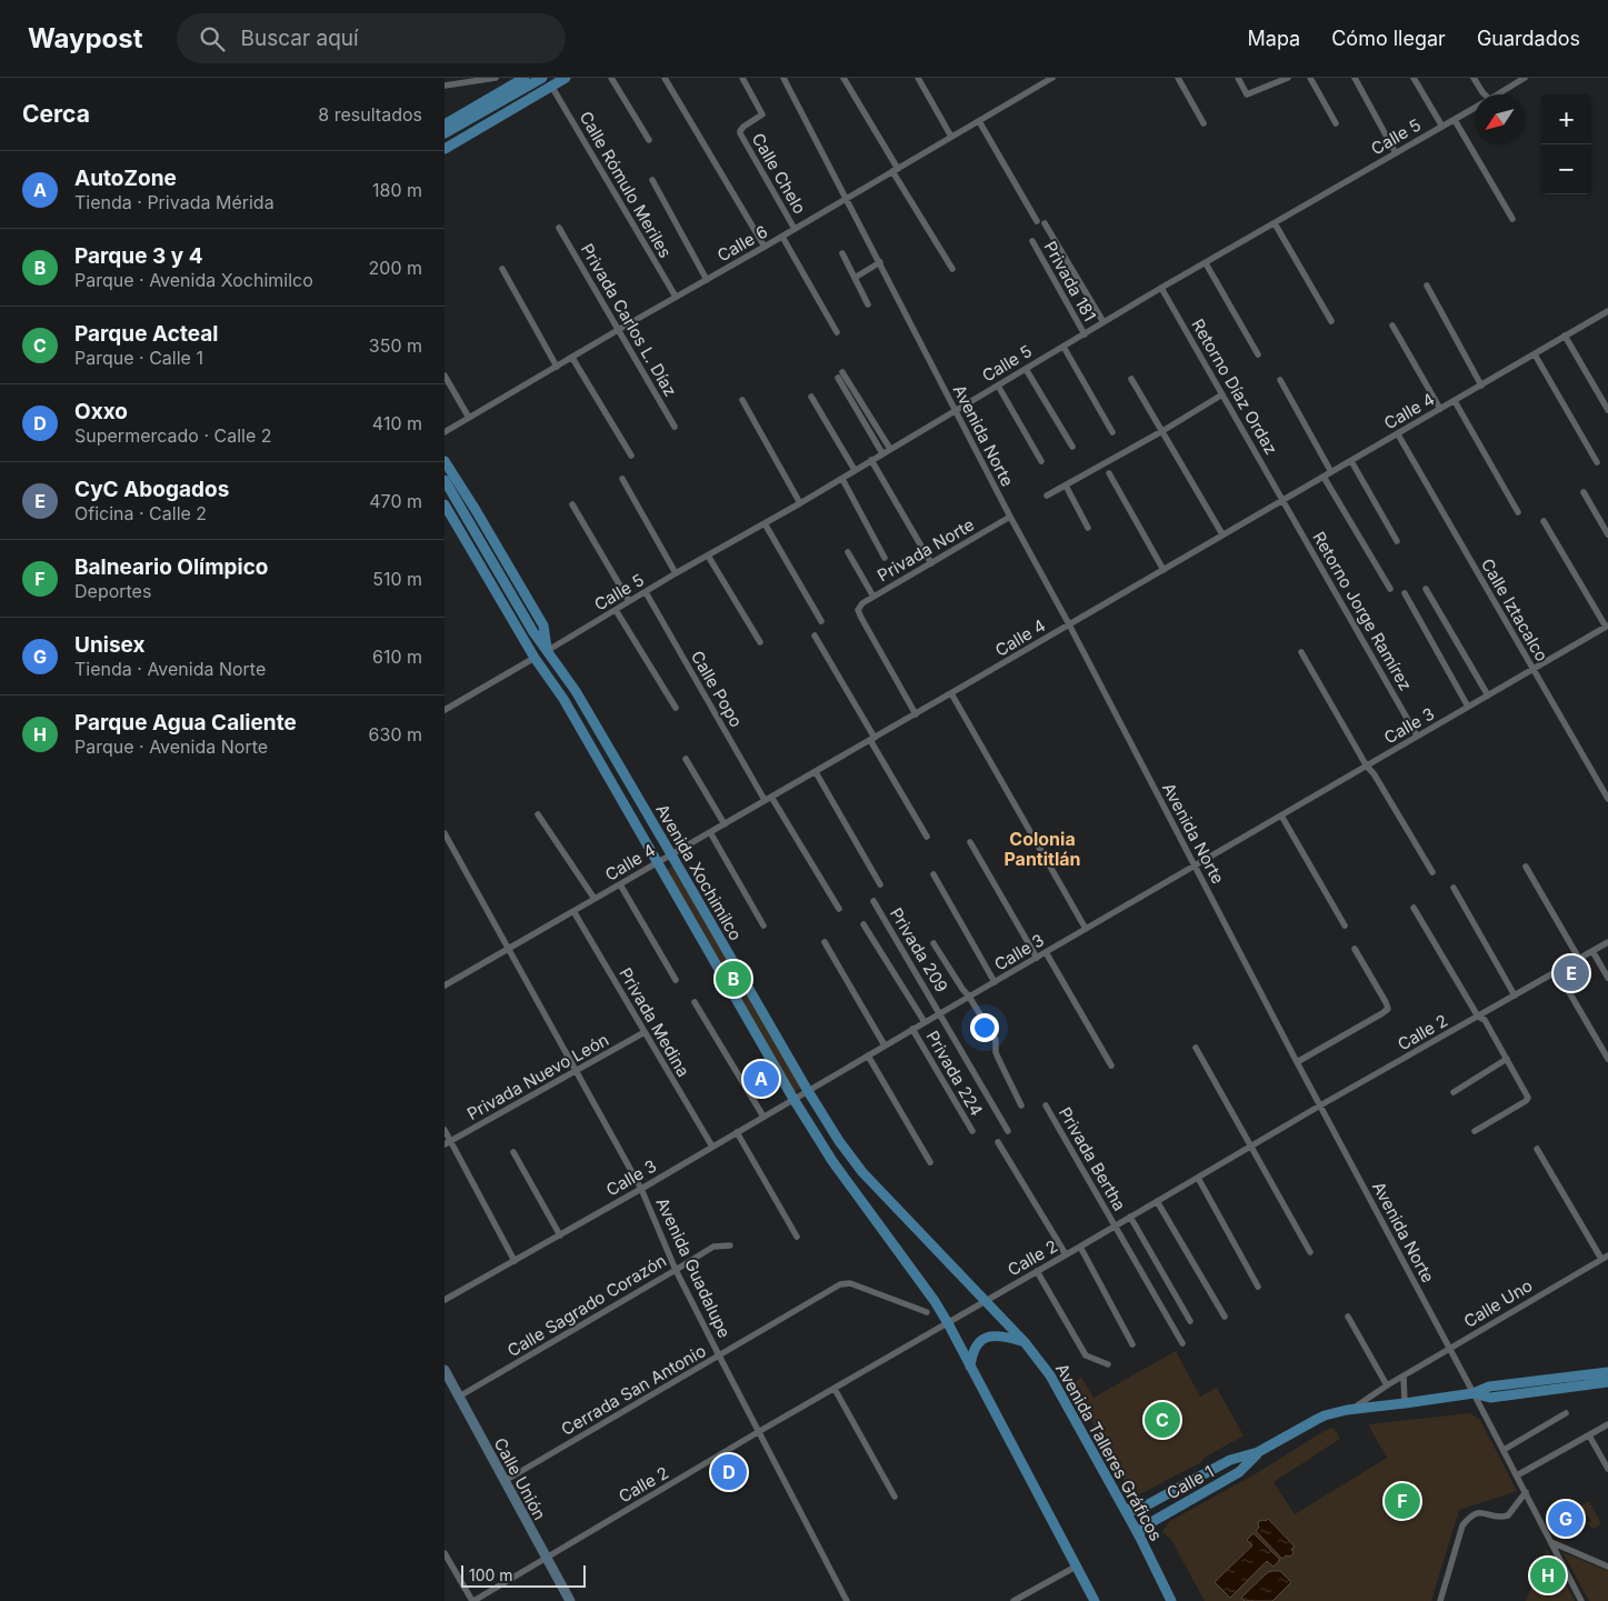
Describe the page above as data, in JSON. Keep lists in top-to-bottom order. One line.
{"streets":{"main road":["Avenida Xochimilco","Avenida Talleres Gráficos","Calle 1"],"street":["Calle 5","Calle Chelo","Calle Rómulo Meriles","Calle 6","Privada 181","Privada Carlos L. Díaz","Retorno Díaz Ordaz","Calle 4","Avenida Norte","Privada Norte","Calle Iztacalco","Retorno Jorge Ramírez","Calle Popo","Calle 3","Privada 209","Privada Medina","Calle 2","Privada 224","Privada Nuevo León","Privada Bertha","Avenida Guadalupe","Calle Uno","Calle Sagrado Corazón","Cerrada San Antonio","Calle Unión"]},"crossings":[["Calle 5","Privada 181"],["Calle 5","Retorno Díaz Ordaz"],["Calle 5","Avenida Norte"],["Calle 5","Calle Popo"],["Calle 5","Avenida Xochimilco"],["Calle Chelo","Calle 6"],["Calle Rómulo Meriles","Calle 6"],["Calle 6","Privada Carlos L. Díaz"],["Calle 6","Avenida Norte"],["Retorno Díaz Ordaz","Calle 4"],["Retorno Díaz Ordaz","Retorno Jorge Ramírez"],["Calle 4","Avenida Norte"],["Calle 4","Privada Norte"],["Calle 4","Calle Iztacalco"],["Calle 4","Retorno Jorge Ramírez"],["Calle 4","Calle Popo"],["Calle 4","Avenida Xochimilco"],["Calle 4","Privada Medina"],["Calle 4","Avenida Guadalupe"],["Avenida Norte","Privada Norte"],["Avenida Norte","Calle 3"],["Avenida Norte","Calle 2"],["Avenida Norte","Calle Uno"],["Avenida Norte","Calle 1"],["Calle Iztacalco","Calle 3"],["Retorno Jorge Ramírez","Calle 3"],["Calle 3","Avenida Xochimilco"],["Calle 3","Privada 209"],["Calle 3","Privada Medina"],["Calle 3","Privada 224"],["Calle 3","Avenida Guadalupe"],["Avenida Xochimilco","Calle 2"],["Avenida Xochimilco","Avenida Talleres Gráficos"],["Privada Medina","Privada Nuevo León"],["Calle 2","Privada Bertha"],["Calle 2","Avenida Guadalupe"],["Calle 2","Avenida Talleres Gráficos"],["Calle 2","Calle Unión"],["Privada Nuevo León","Avenida Guadalupe"],["Avenida Guadalupe","Calle Sagrado Corazón"],["Avenida Guadalupe","Cerrada San Antonio"],["Calle Uno","Calle 1"],["Calle Sagrado Corazón","Calle Unión"],["Cerrada San Antonio","Calle Unión"],["Avenida Talleres Gráficos","Calle 1"]],"districts":["Colonia Pantitlán"],"scale_bar":"100 m","north":"bottom left","page":{"header":"Waypost","search":"Buscar aquí","nav":["Mapa","Cómo llegar","Guardados"],"heading":["Cerca","8 resultados"],"map_buttons":["+","−"],"list":[{"mark":"A","name":"AutoZone","note":"Tienda · Privada Mérida","value":"180 m"},{"mark":"B","name":"Parque 3 y 4","note":"Parque · Avenida Xochimilco","value":"200 m"},{"mark":"C","name":"Parque Acteal","note":"Parque · Calle 1","value":"350 m"},{"mark":"D","name":"Oxxo","note":"Supermercado · Calle 2","value":"410 m"},{"mark":"E","name":"CyC Abogados","note":"Oficina · Calle 2","value":"470 m"},{"mark":"F","name":"Balneario Olímpico","note":"Deportes","value":"510 m"},{"mark":"G","name":"Unisex","note":"Tienda · Avenida Norte","value":"610 m"},{"mark":"H","name":"Parque Agua Caliente","note":"Parque · Avenida Norte","value":"630 m"}],"pins":["E","B","A","C","D","F","G","H"],"scale":"100 m"}}
